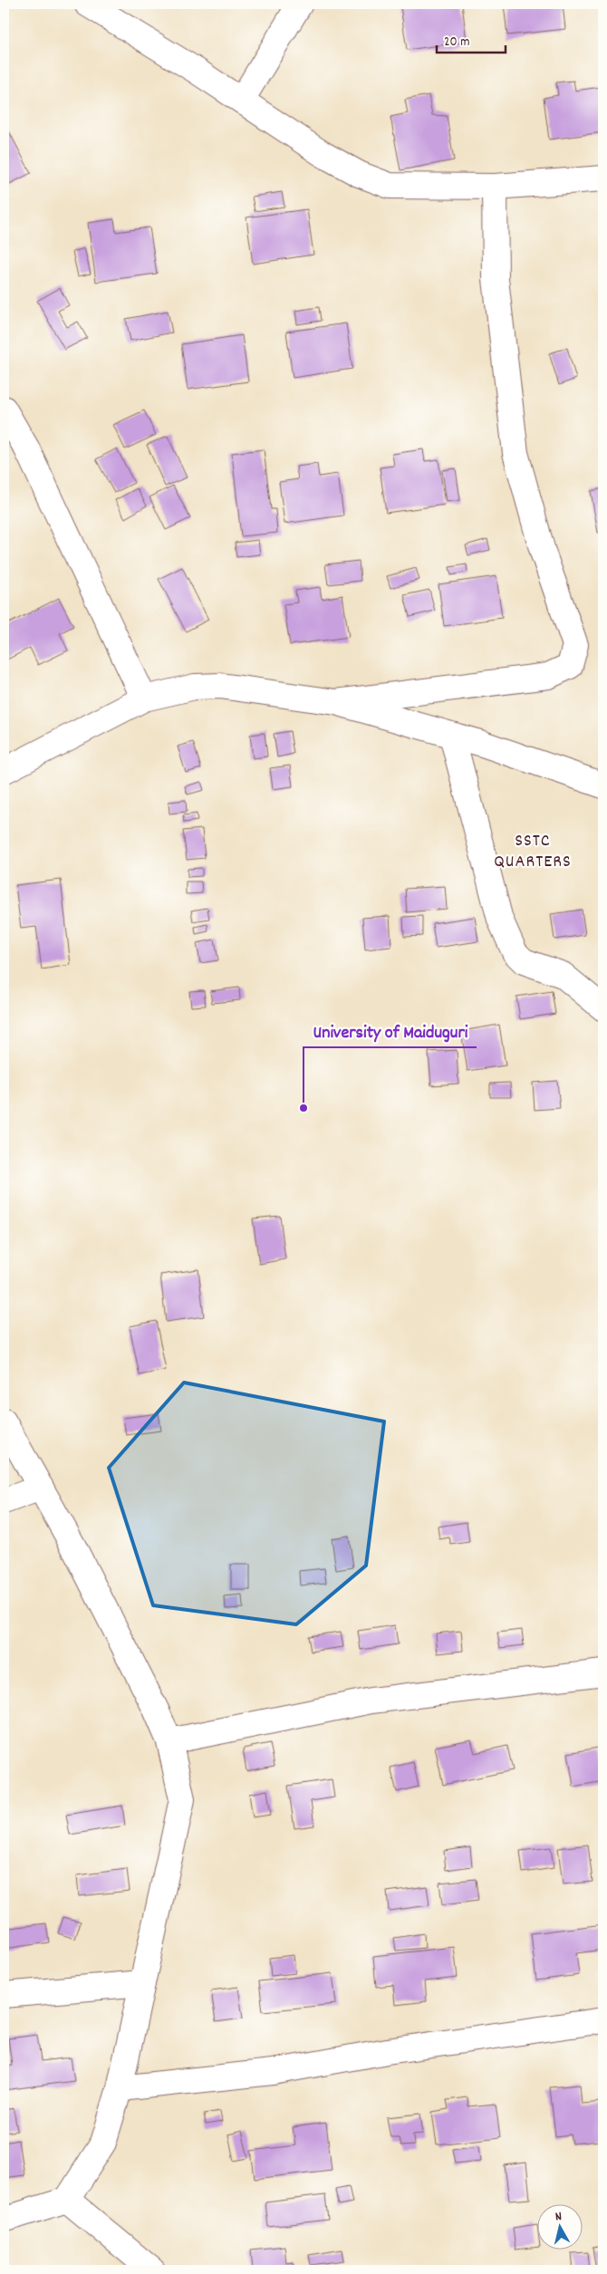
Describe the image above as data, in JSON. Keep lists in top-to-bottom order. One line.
{"districts":["SSTC QUARTERS"],"places":["University of Maiduguri"],"scale_bar":"20 m","north":"top"}
